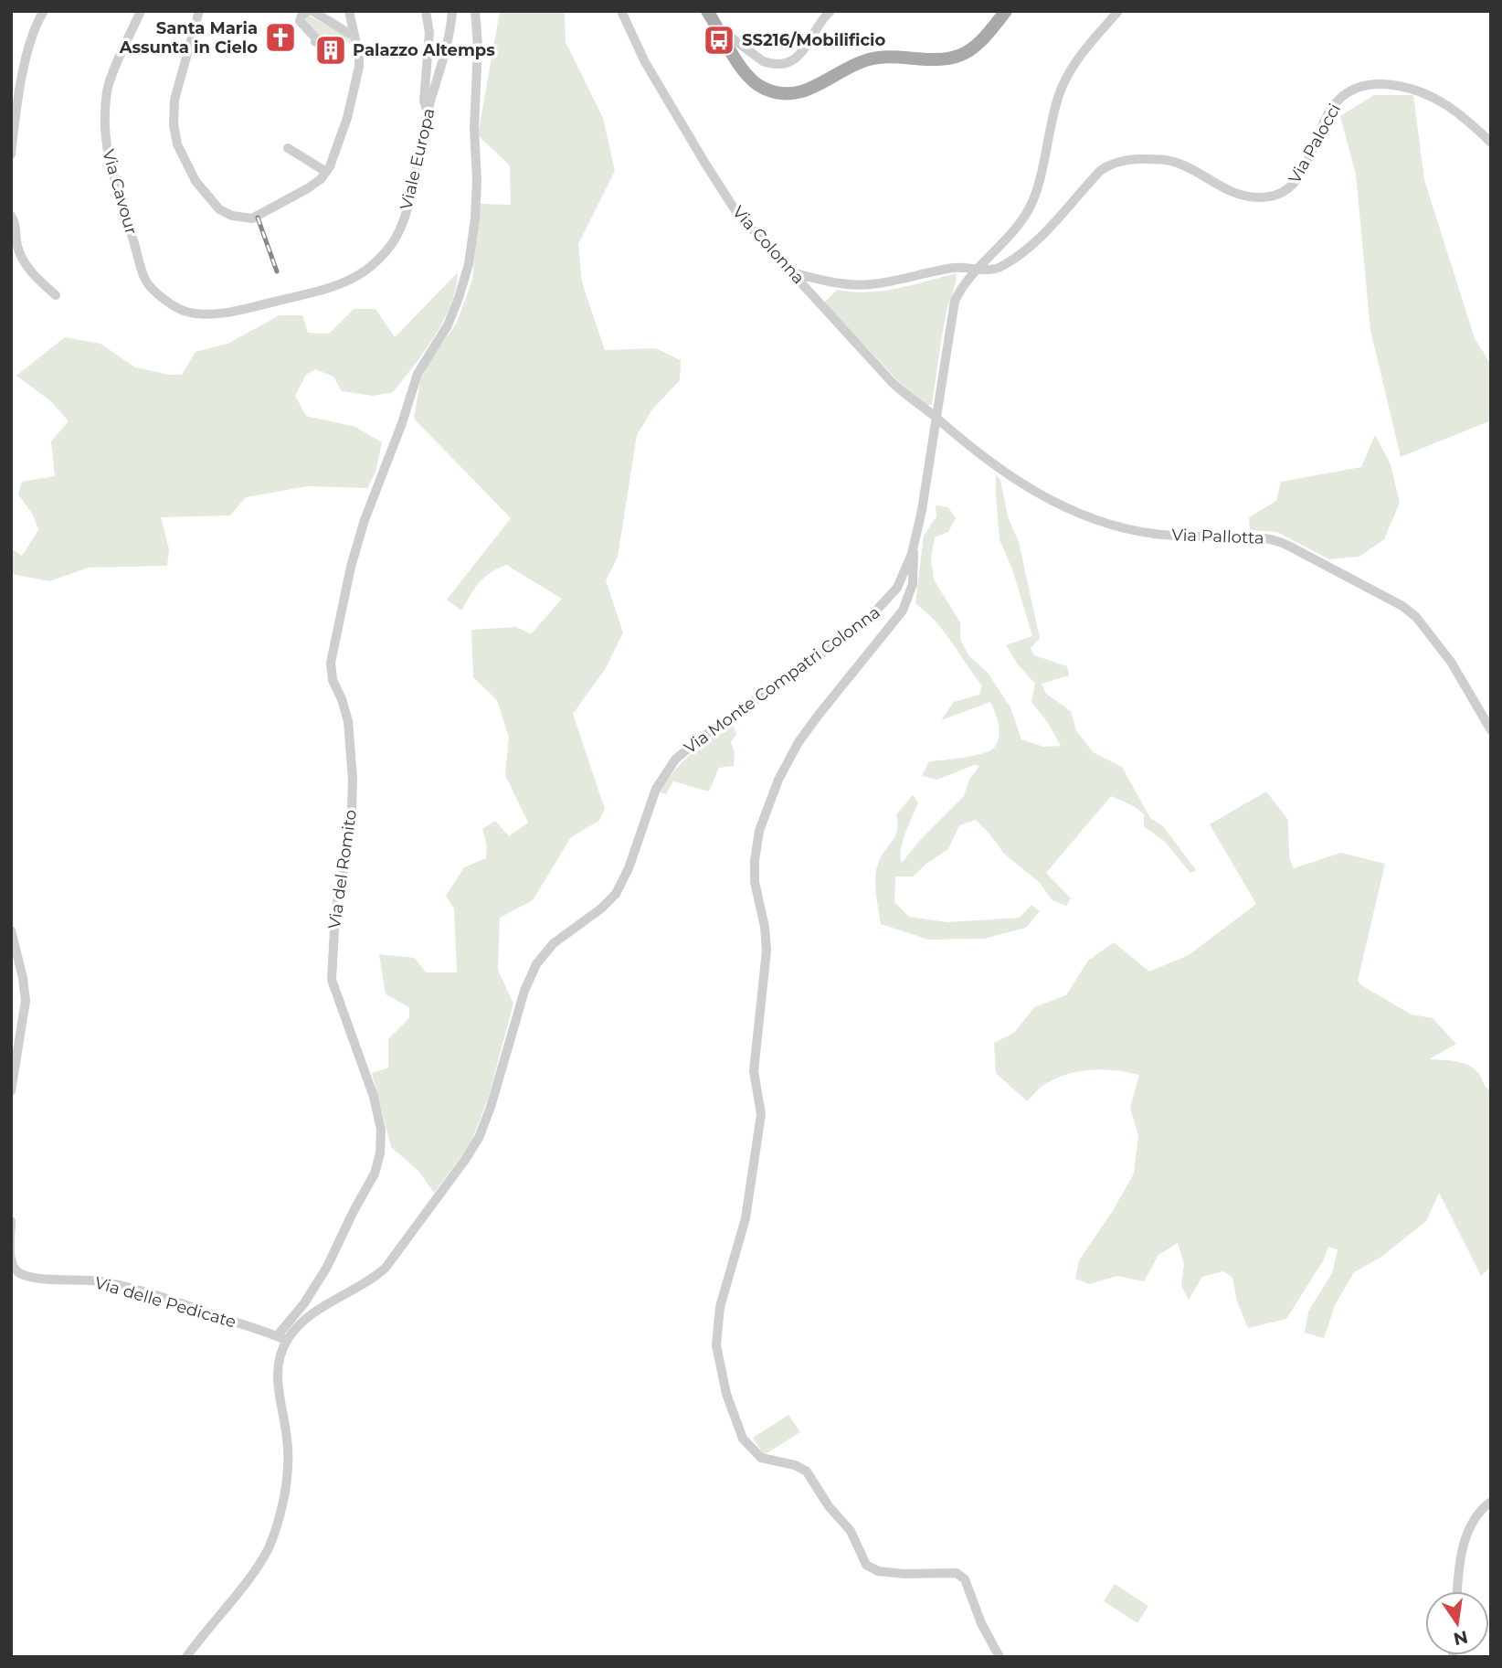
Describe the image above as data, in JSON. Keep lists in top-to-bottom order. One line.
{"streets":{"street":["Via Palocci","Viale Europa","Via Cavour","Via Colonna","Via Pallotta","Via Monte Compatri Colonna","Via del Romito","Via delle Pedicate"]},"crossings":[["Via Palocci","Via Colonna"],["Via Palocci","Via Monte Compatri Colonna"],["Viale Europa","Via Cavour"],["Via Colonna","Via Pallotta"],["Via Colonna","Via Monte Compatri Colonna"],["Via Pallotta","Via Monte Compatri Colonna"],["Via Monte Compatri Colonna","Via delle Pedicate"],["Via del Romito","Via delle Pedicate"]],"places":{"church":["Santa Maria Assunta in Cielo"],"bus stop":["SS216/Mobilificio"],"building":["Palazzo Altemps"]},"north":"bottom"}
